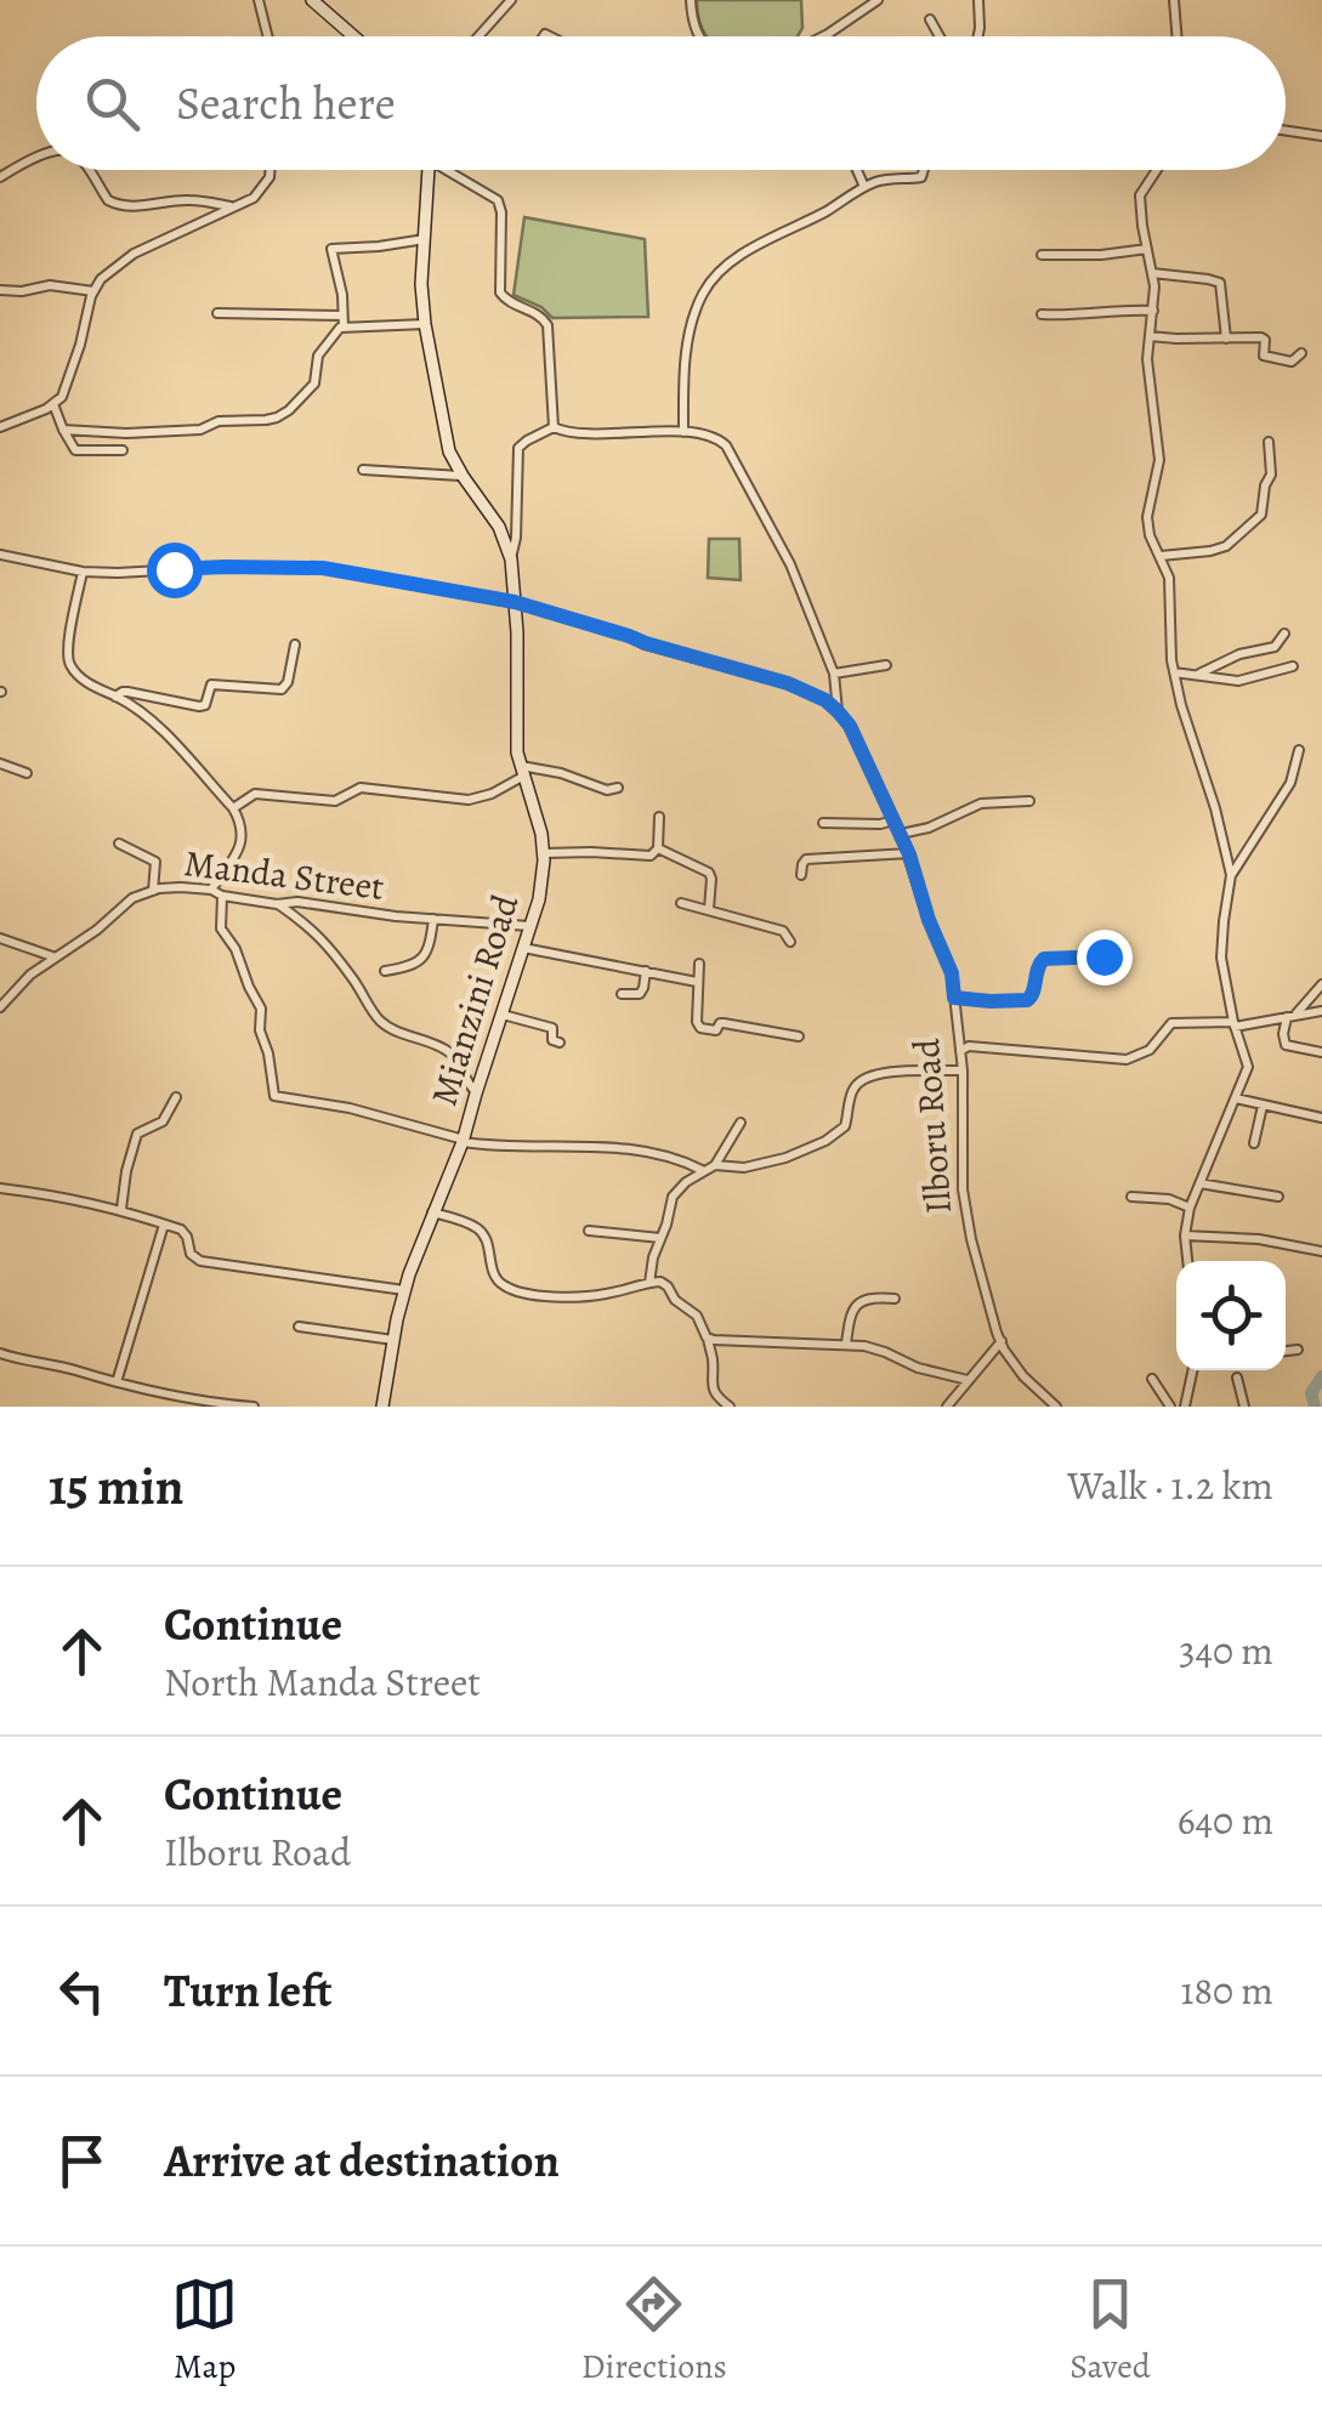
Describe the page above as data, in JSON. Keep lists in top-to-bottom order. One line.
{"streets":{"street":["Manda Street","Mianzini Road","Ilboru Road"]},"crossings":[["Manda Street","Mianzini Road"]],"page":{"search":"Search here","heading":["15 min","Walk · 1.2 km"],"list":[["Continue","North Manda Street","340 m"],["Continue","Ilboru Road","640 m"],["Turn left","180 m"],"Arrive at destination"],"nav":["Map","Directions","Saved"]}}
